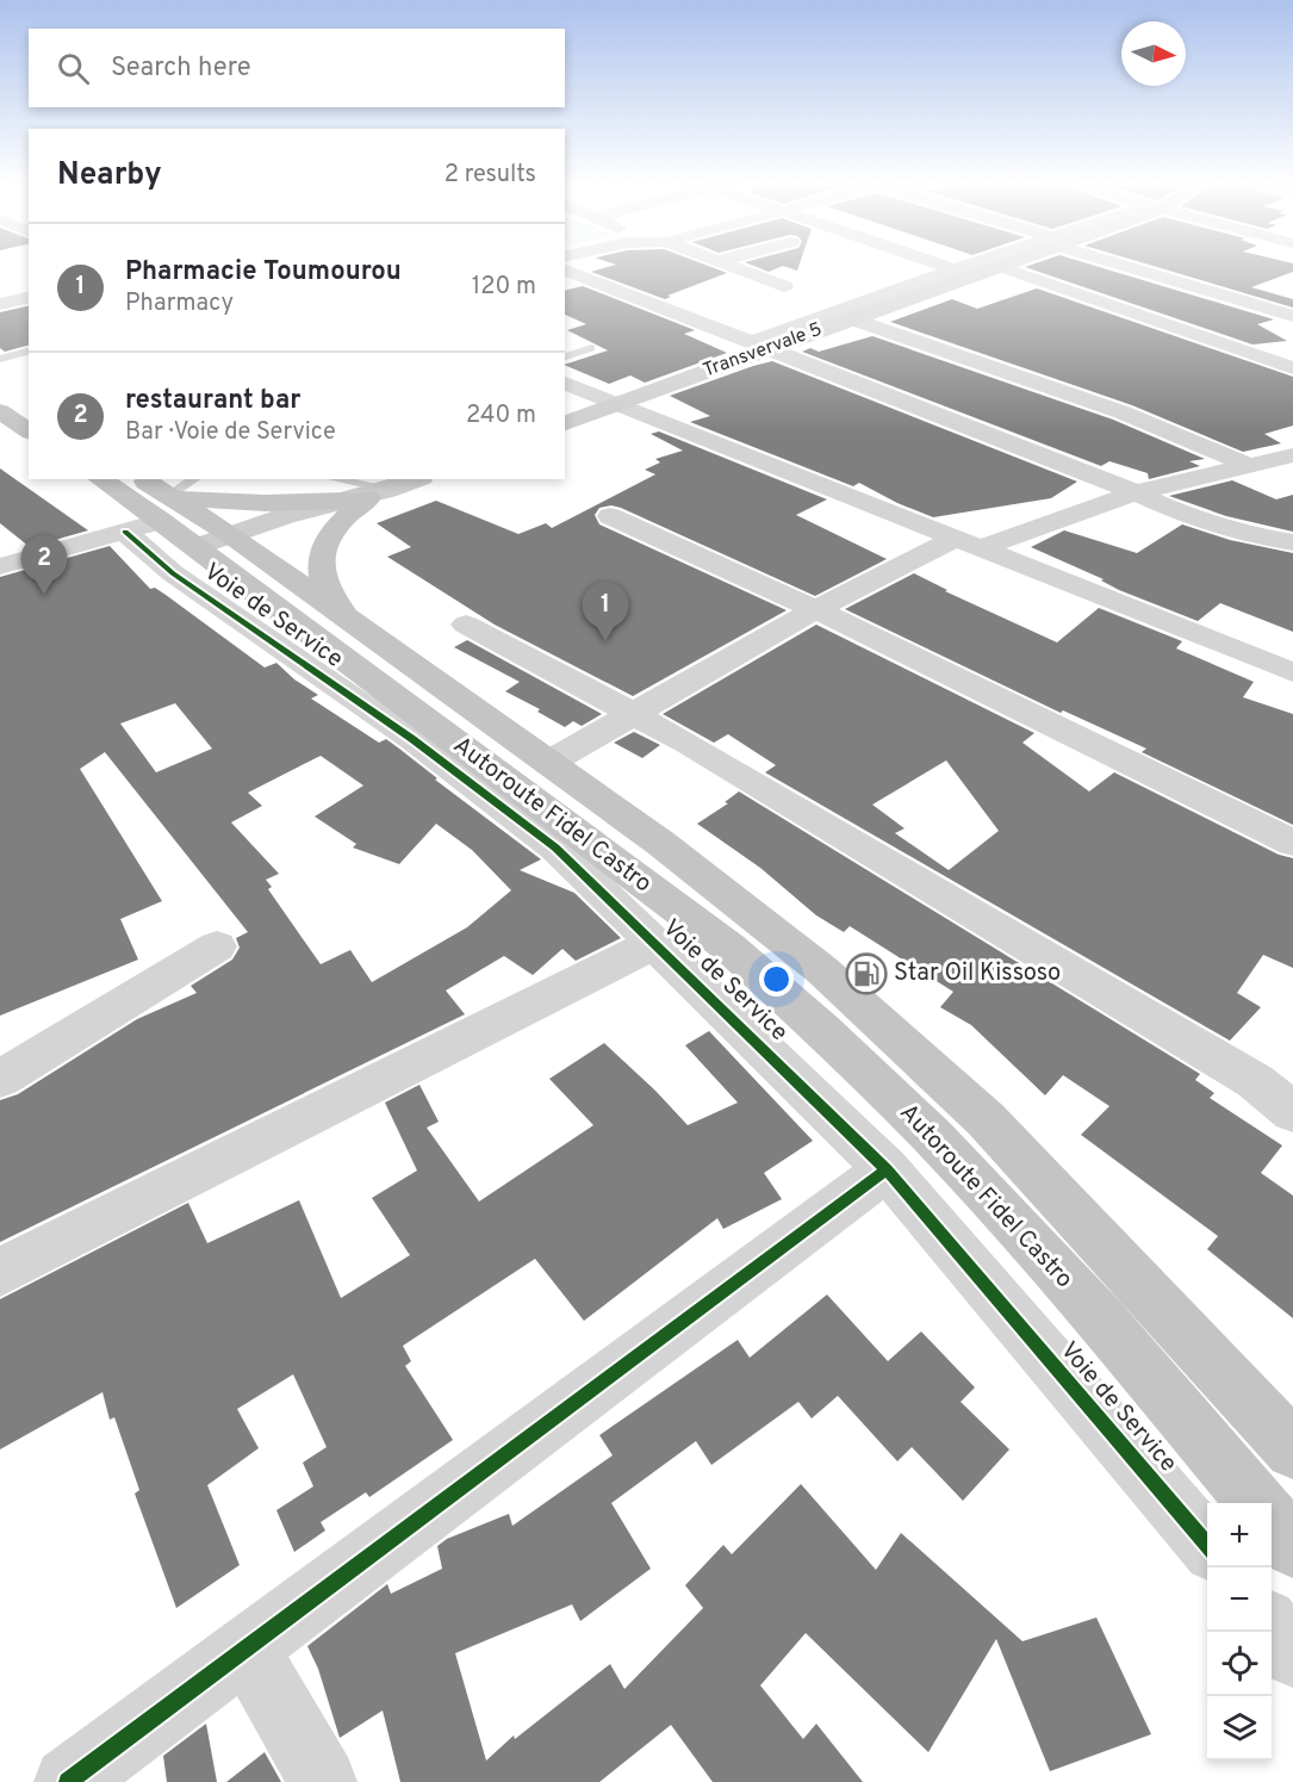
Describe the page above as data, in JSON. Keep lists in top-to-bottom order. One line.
{"streets":{"highway":["Autoroute Fidel Castro"],"main road":["Transvervale 5"],"street":["Voie de Service"]},"crossings":[["Voie de Service","Autoroute Fidel Castro"]],"places":{"fuel station":["Star Oil Kissoso"]},"north":"right","page":{"search":"Search here","heading":["Nearby","2 results"],"list":[{"mark":"1","name":"Pharmacie Toumourou","note":"Pharmacy","value":"120 m"},{"mark":"2","name":"restaurant bar","note":"Bar · Voie de Service","value":"240 m"}],"pins":["2","1"],"map_buttons":["+","−"]}}
